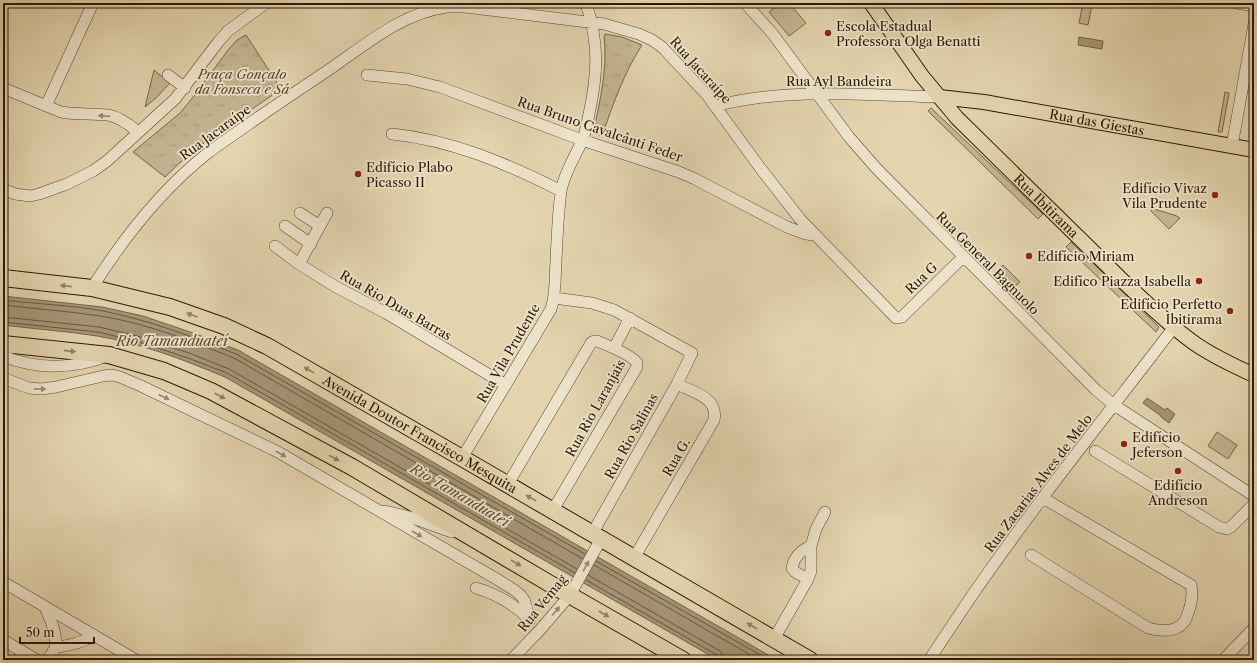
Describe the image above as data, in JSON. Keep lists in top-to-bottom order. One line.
{"streets":{"highway":["Avenida Doutor Francisco Mesquita"],"main road":["Rua das Giestas","Rua Ibitirama"],"street":["Rua Jacaraípe","Rua Ayl Bandeira","Rua Bruno Cavalcânti Feder","Rua General Bagnuolo","Rua G","Rua Rio Duas Barras","Rua Vila Prudente","Rua Rio Laranjais","Rua Rio Salinas","Rua G.","Rua Zacarias Alves de Melo","Rua Vemag"]},"crossings":[["Rua Jacaraípe","Rua Ayl Bandeira"],["Rua Jacaraípe","Rua Bruno Cavalcânti Feder"],["Rua Jacaraípe","Rua G"],["Rua Jacaraípe","Rua Vila Prudente"],["Rua Jacaraípe","Avenida Doutor Francisco Mesquita"],["Rua Ayl Bandeira","Rua das Giestas"],["Rua Ayl Bandeira","Rua Ibitirama"],["Rua Ayl Bandeira","Rua General Bagnuolo"],["Rua das Giestas","Rua Ibitirama"],["Rua Bruno Cavalcânti Feder","Rua Vila Prudente"],["Rua Ibitirama","Rua Zacarias Alves de Melo"],["Rua General Bagnuolo","Rua G"],["Rua General Bagnuolo","Rua Zacarias Alves de Melo"],["Rua Rio Duas Barras","Rua Vila Prudente"],["Rua Vila Prudente","Avenida Doutor Francisco Mesquita"],["Rua Rio Laranjais","Avenida Doutor Francisco Mesquita"],["Avenida Doutor Francisco Mesquita","Rua Rio Salinas"],["Avenida Doutor Francisco Mesquita","Rua G."],["Avenida Doutor Francisco Mesquita","Rua Vemag"],["Rua Rio Salinas","Rua G."],["Rua Rio Salinas","Rua Vemag"]],"one_way":["Rua Vemag"],"water":["Rio Tamanduateí"],"parks":["Praça Gonçalo da Fonseca e Sá"],"places":["Escola Estadual Professora Olga Benatti","Edifício Plabo Picasso II","Edifício Vivaz Vila Prudente","Edifício Miriam","Edifíco Piazza Isabella","Edifício Perfetto Ibitirama","Edifício Jeferson","Edifício Andreson"],"scale_bar":"50 m"}
